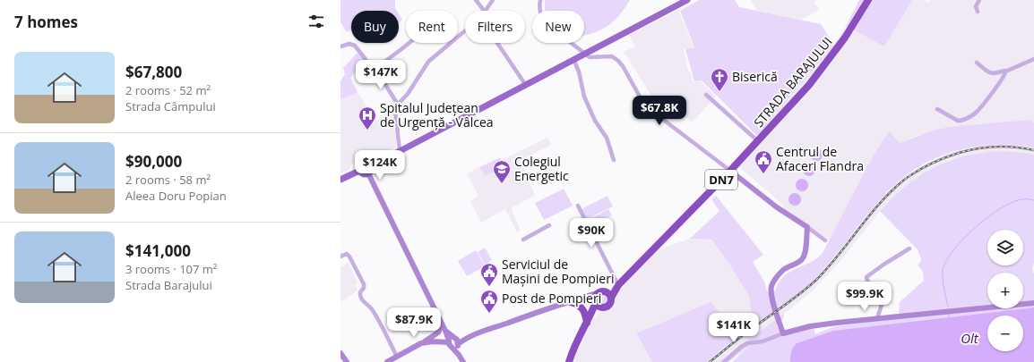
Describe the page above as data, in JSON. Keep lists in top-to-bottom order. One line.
{"streets":{"highway":["STRADA BARAJULUI","DN7"]},"crossings":[["STRADA BARAJULUI","DN7"]],"water":["Olt"],"places":{"church":["Biserică"],"hospital":["Spitalul Județean de Urgență - Vâlcea"],"public building":["Centrul de Afaceri Flandra","Serviciul de Mașini de Pompieri","Post de Pompieri"],"school or university":["Colegiul Energetic"]},"page":{"heading":"7 homes","chip":["Buy","Rent","Filters","New"],"list":[{"name":"$67,800","note":"2 rooms · 52 m² · Strada Câmpului"},{"name":"$90,000","note":"2 rooms · 58 m² · Aleea Doru Popian"},{"name":"$141,000","note":"3 rooms · 107 m² · Strada Barajului"}],"price":["$147K","$67.8K","$124K","$90K","$99.9K","$87.9K","$141K"],"map_buttons":["+","−"]}}
